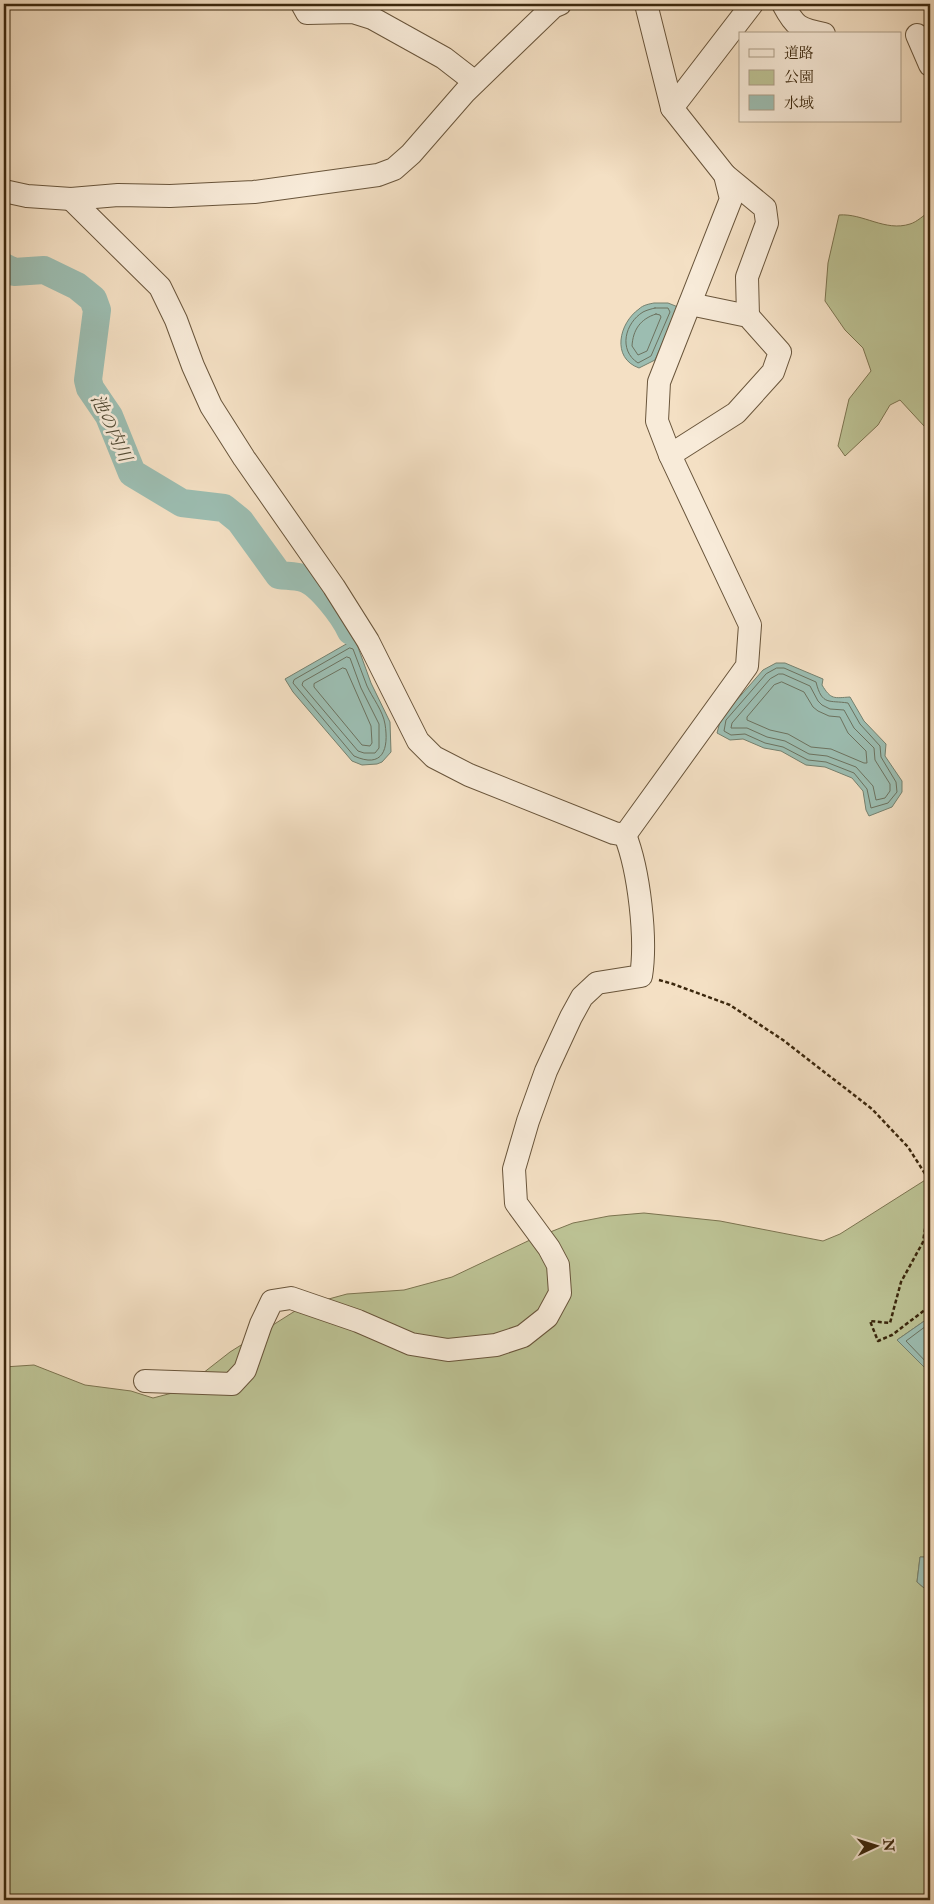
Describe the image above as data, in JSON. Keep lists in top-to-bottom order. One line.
{"water":["池の内川"],"legend":["道路","公園","水域"],"north":"right"}
